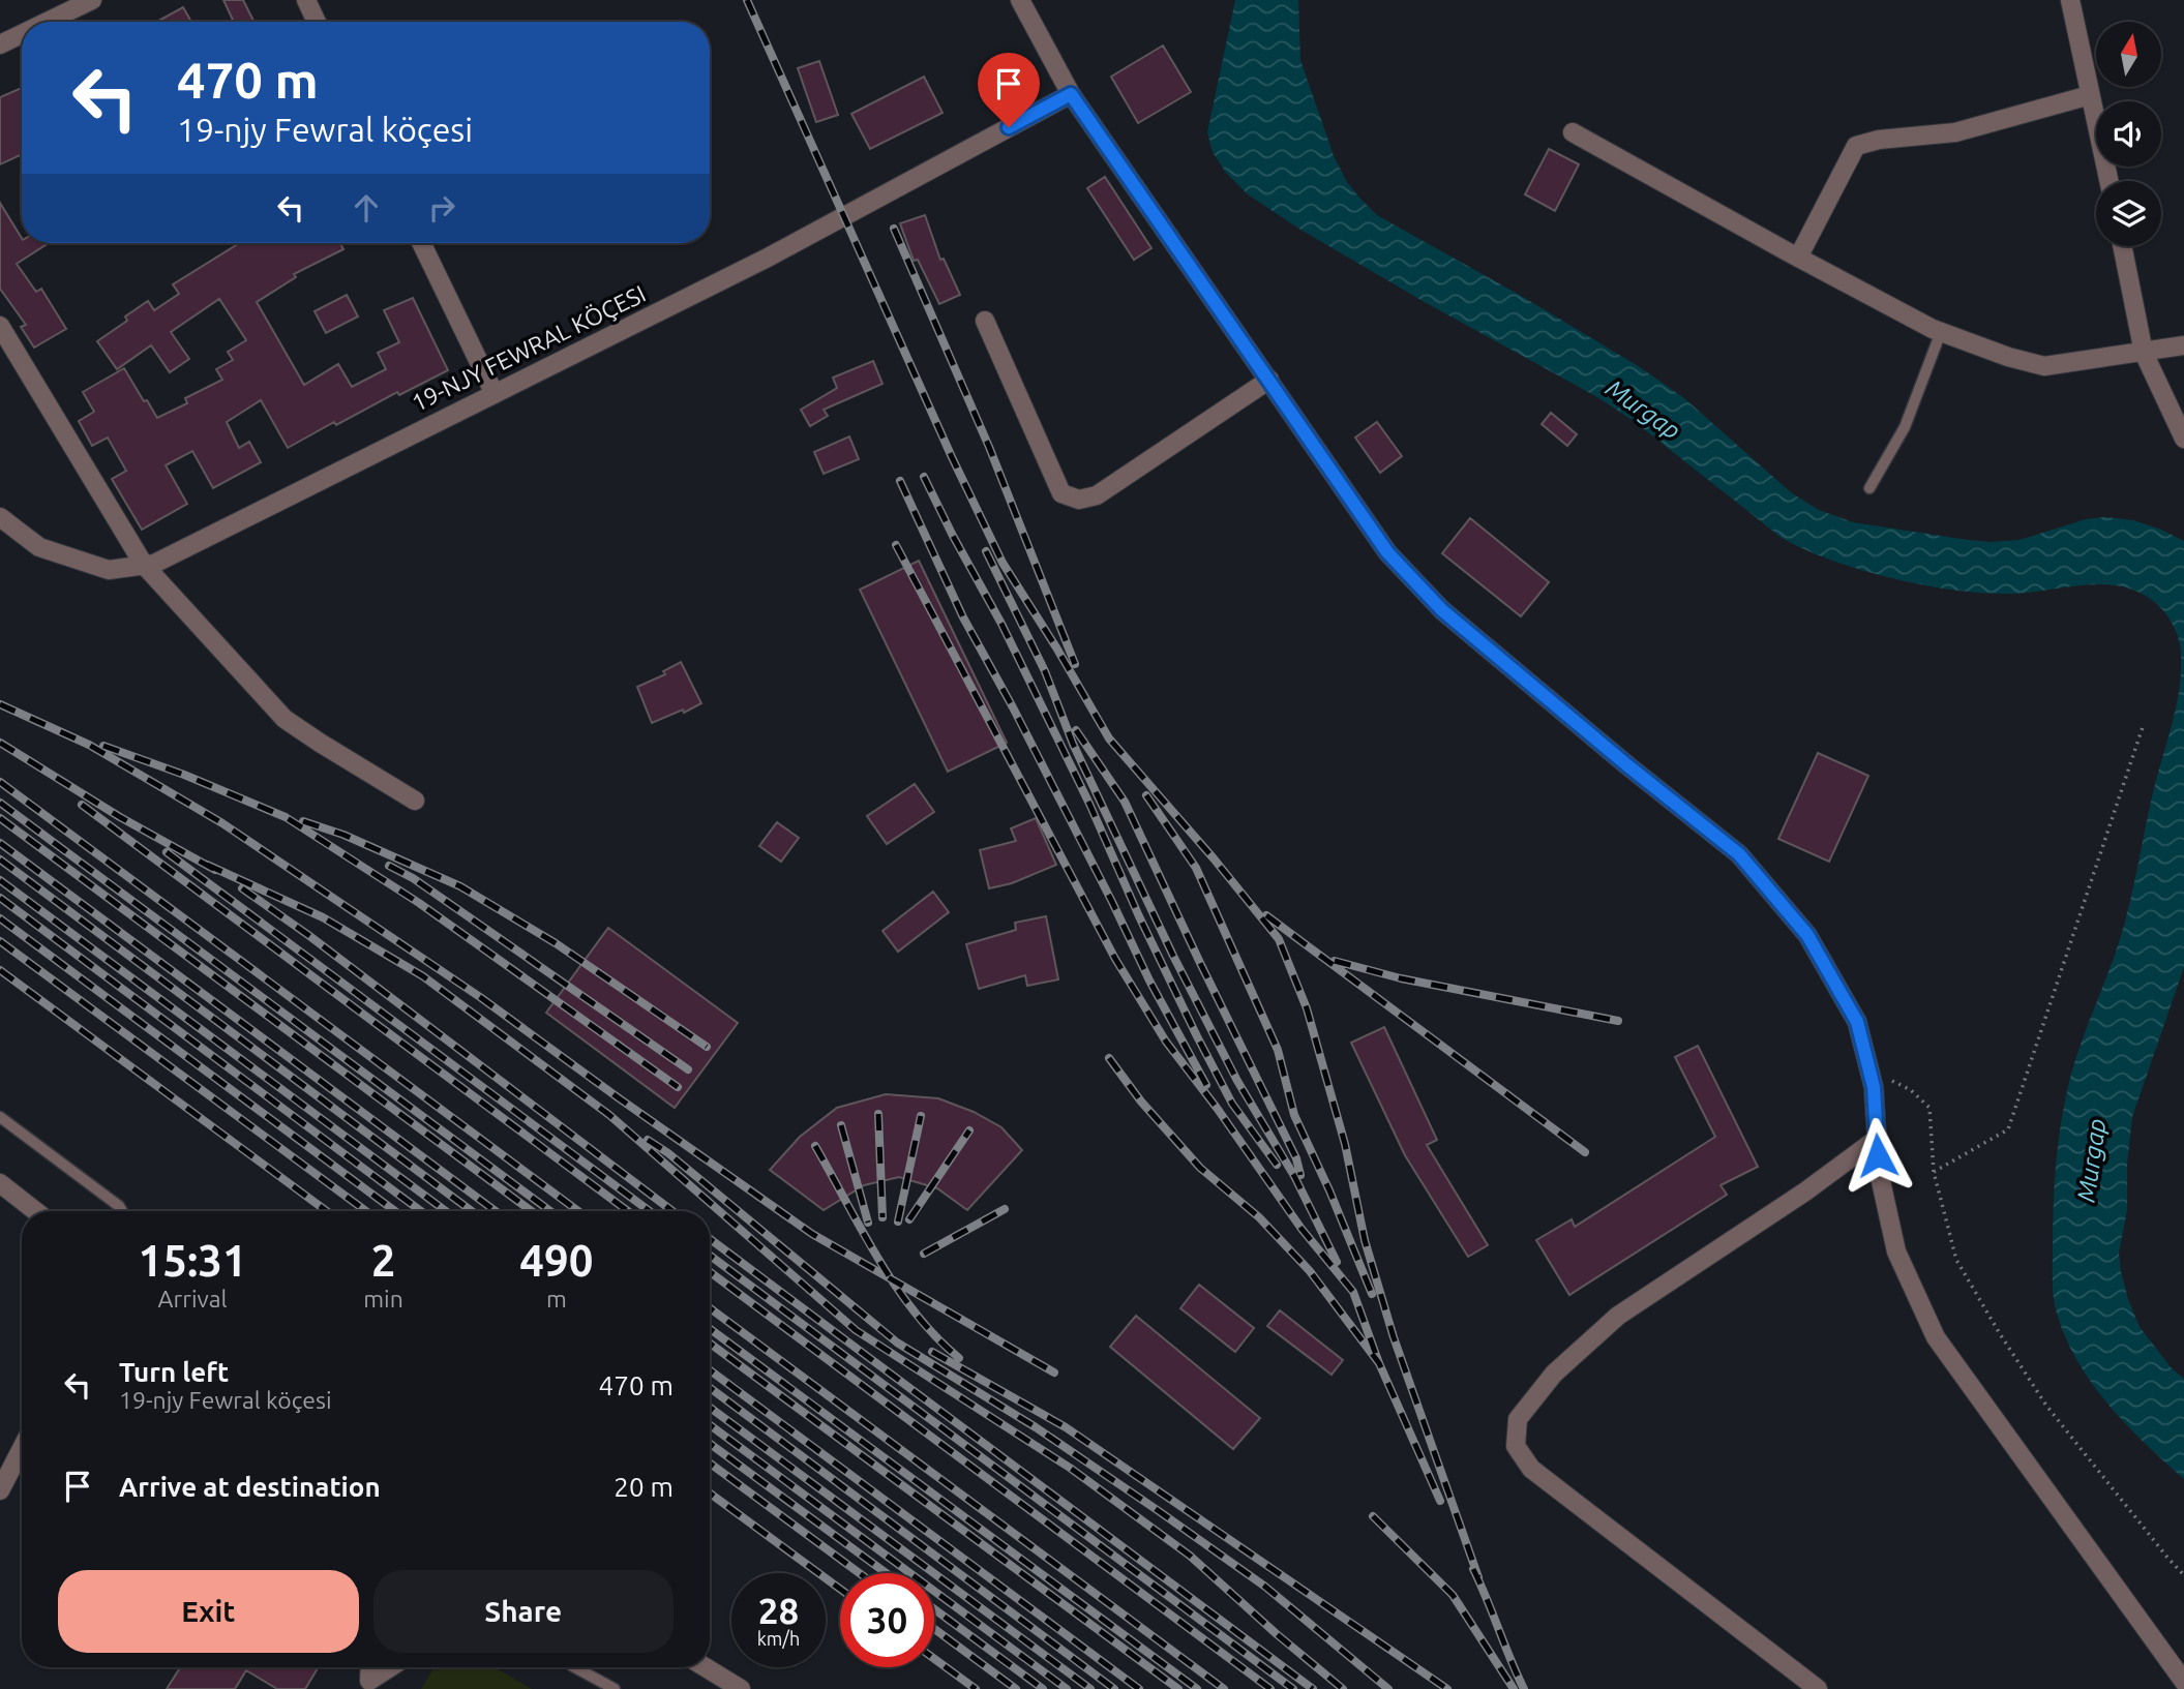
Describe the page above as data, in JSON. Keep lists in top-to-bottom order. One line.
{"streets":{"street":["19-NJY FEWRAL KÖÇESI"]},"water":["Murgap"],"north":"top","page":{"turn":["470 m","19-njy Fewral köçesi"],"eta":["15:31","Arrival","2","min","490","m"],"list":[{"name":"Turn left","note":"19-njy Fewral köçesi","value":"470 m"},{"name":"Arrive at destination","value":"20 m"}],"buttons":["Exit","Share"],"speed":"28 km/h","limit":"30"}}
